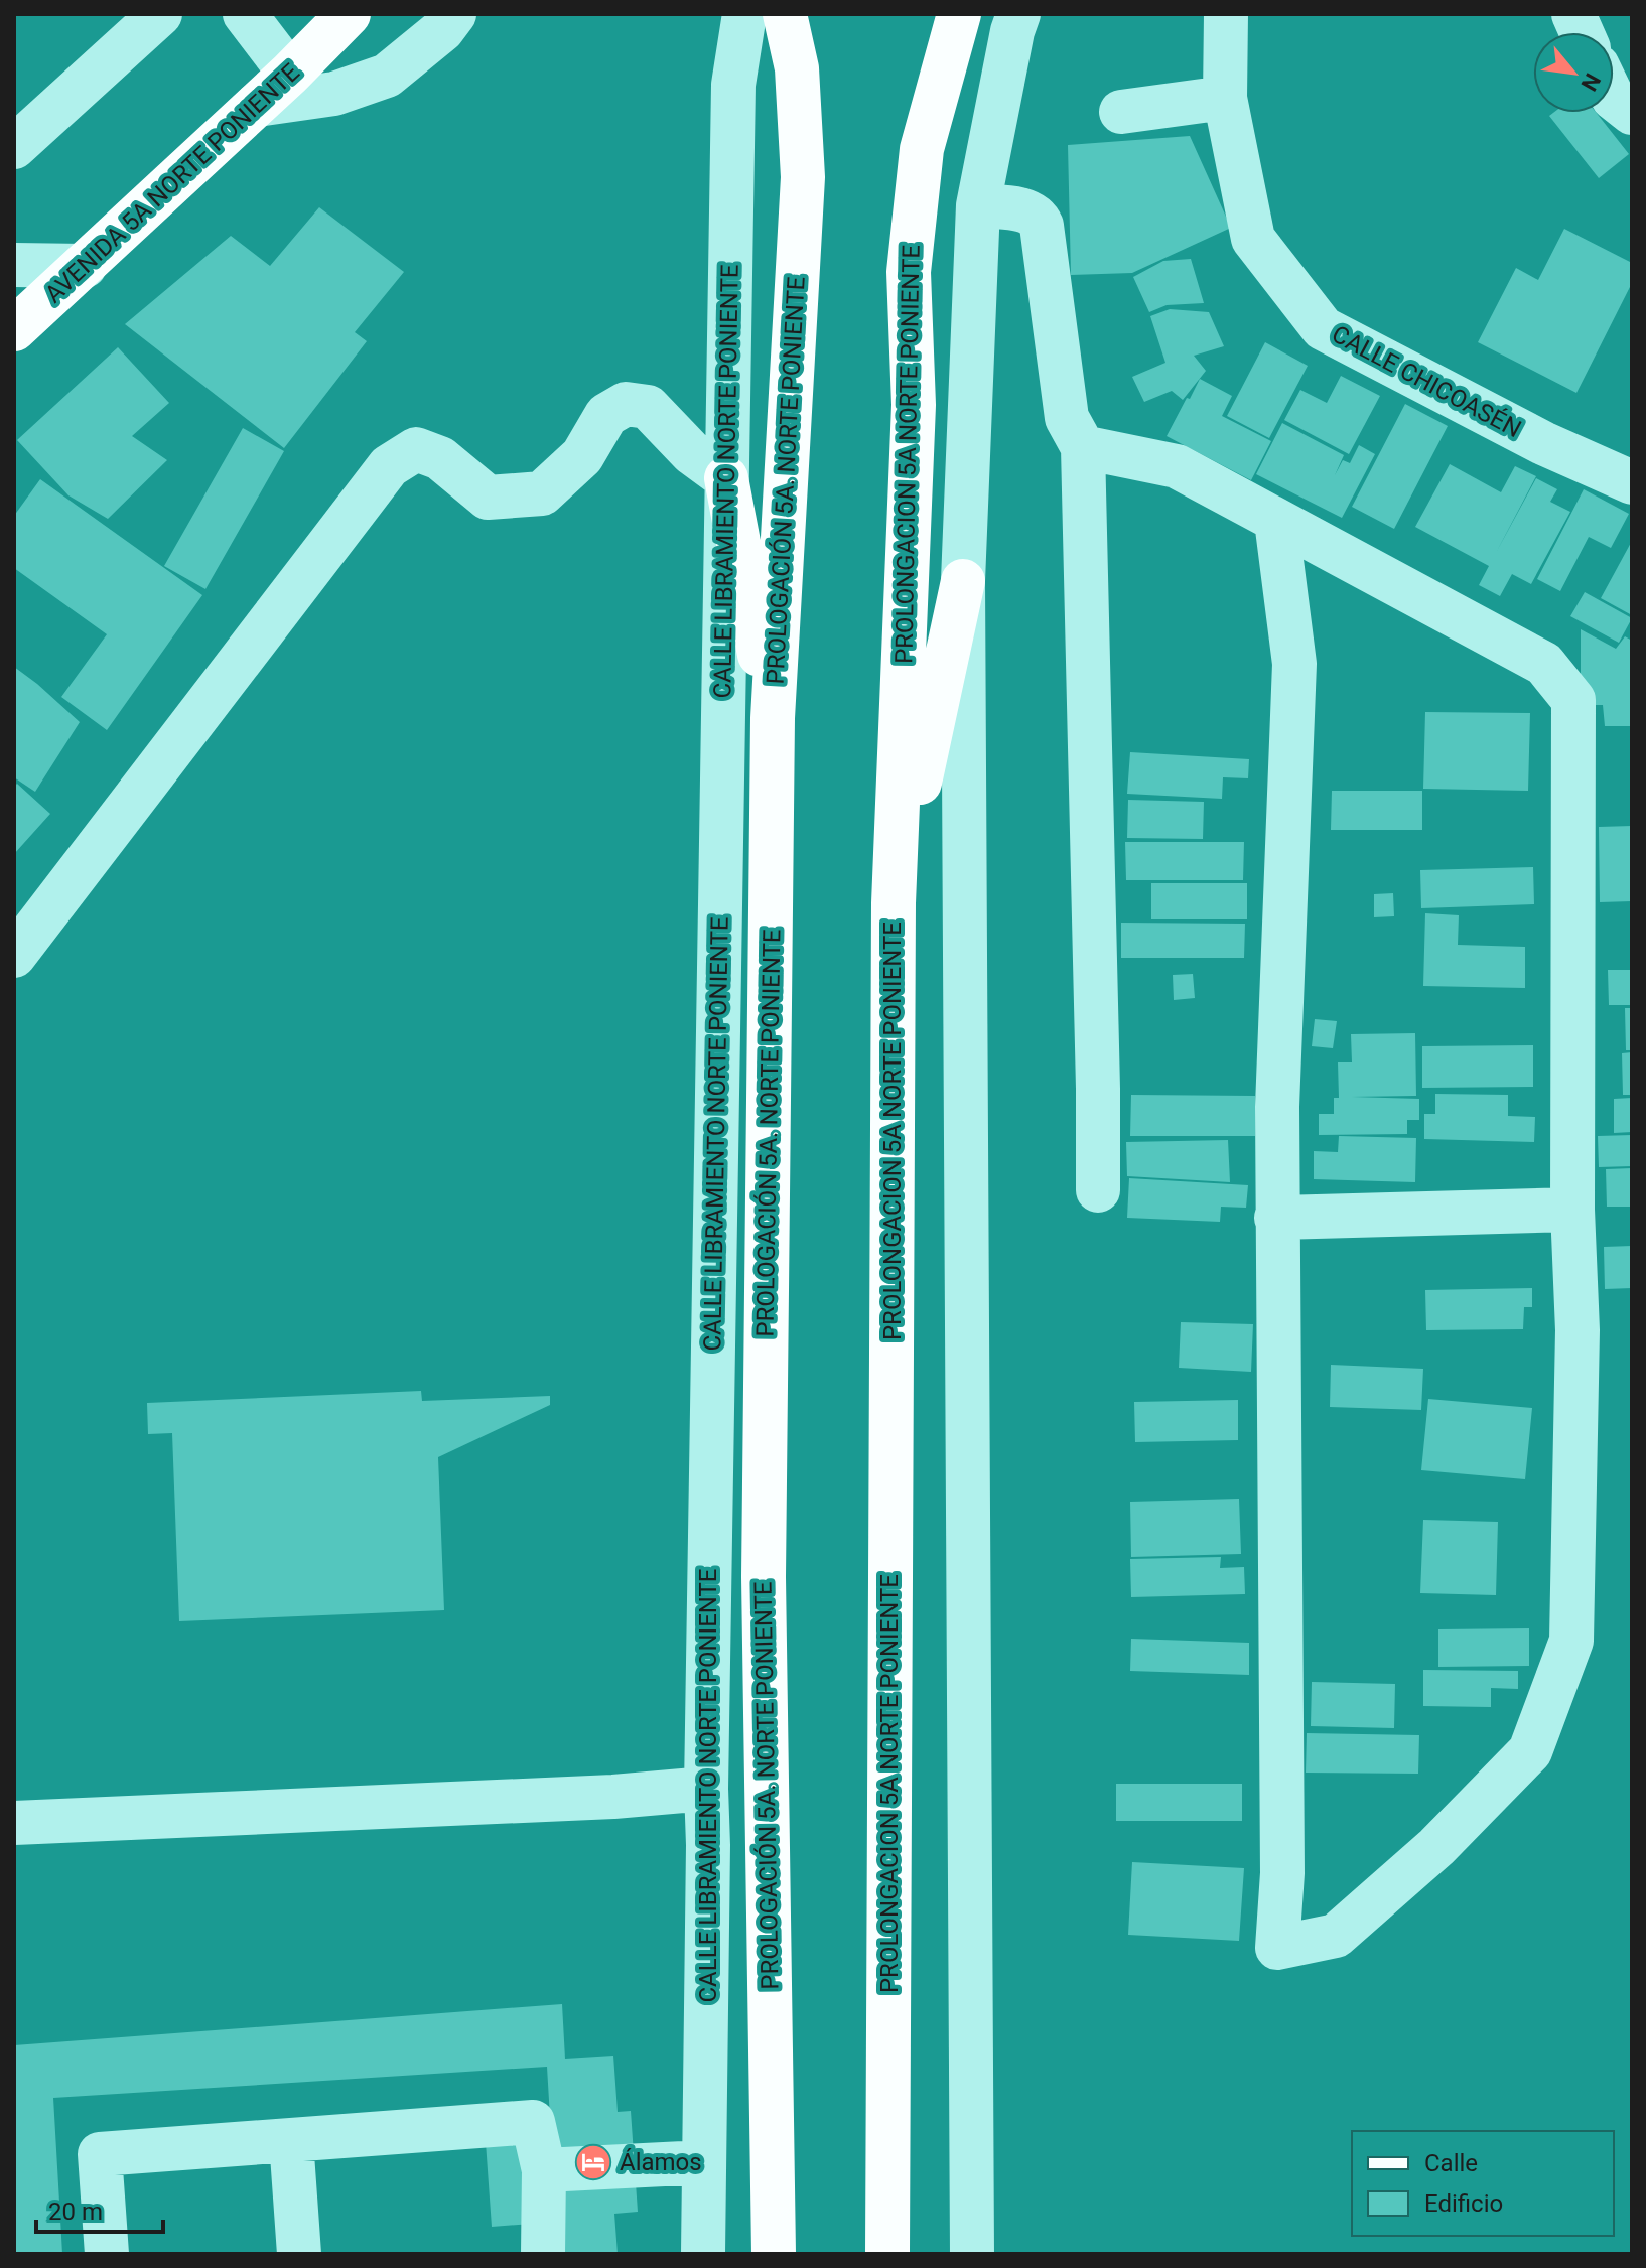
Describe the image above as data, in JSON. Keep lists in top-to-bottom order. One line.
{"streets":{"main road":["AVENIDA 5A NORTE PONIENTE","PROLONGACION 5A NORTE PONIENTE","PROLOGACIÓN 5A. NORTE PONIENTE"],"street":["CALLE CHICOASÉN","CALLE LIBRAMIENTO NORTE PONIENTE"]},"places":{"hotel":["Álamos"]},"legend":["Calle","Edificio"],"scale_bar":"20 m","north":"bottom right"}
